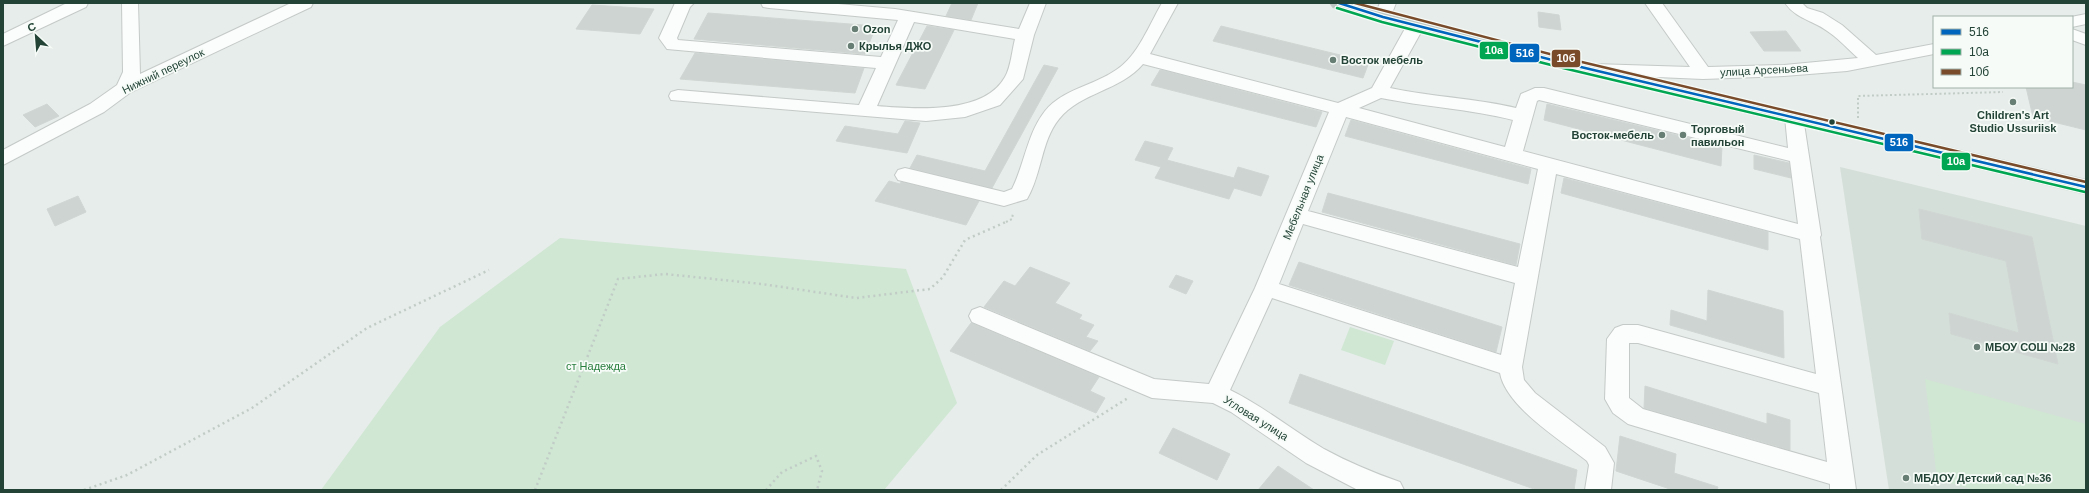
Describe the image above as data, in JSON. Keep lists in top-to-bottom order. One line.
{"streets":{"street":["улица Арсеньева","Нижний переулок","Мебельная улица","Угловая улица"]},"crossings":[["Мебельная улица","Угловая улица"]],"parks":["ст Надежда"],"places":["Ozon","Крылья ДЖО","Восток мебель","Children's Art Studio Ussuriisk","Восток-мебель","Торговый павильон","МБОУ СОШ №28","МБДОУ Детский сад №36"],"lines":["transit line 516","transit line 10б","transit line 10а"],"legend":["516","10а","10б"],"north":"top left"}
